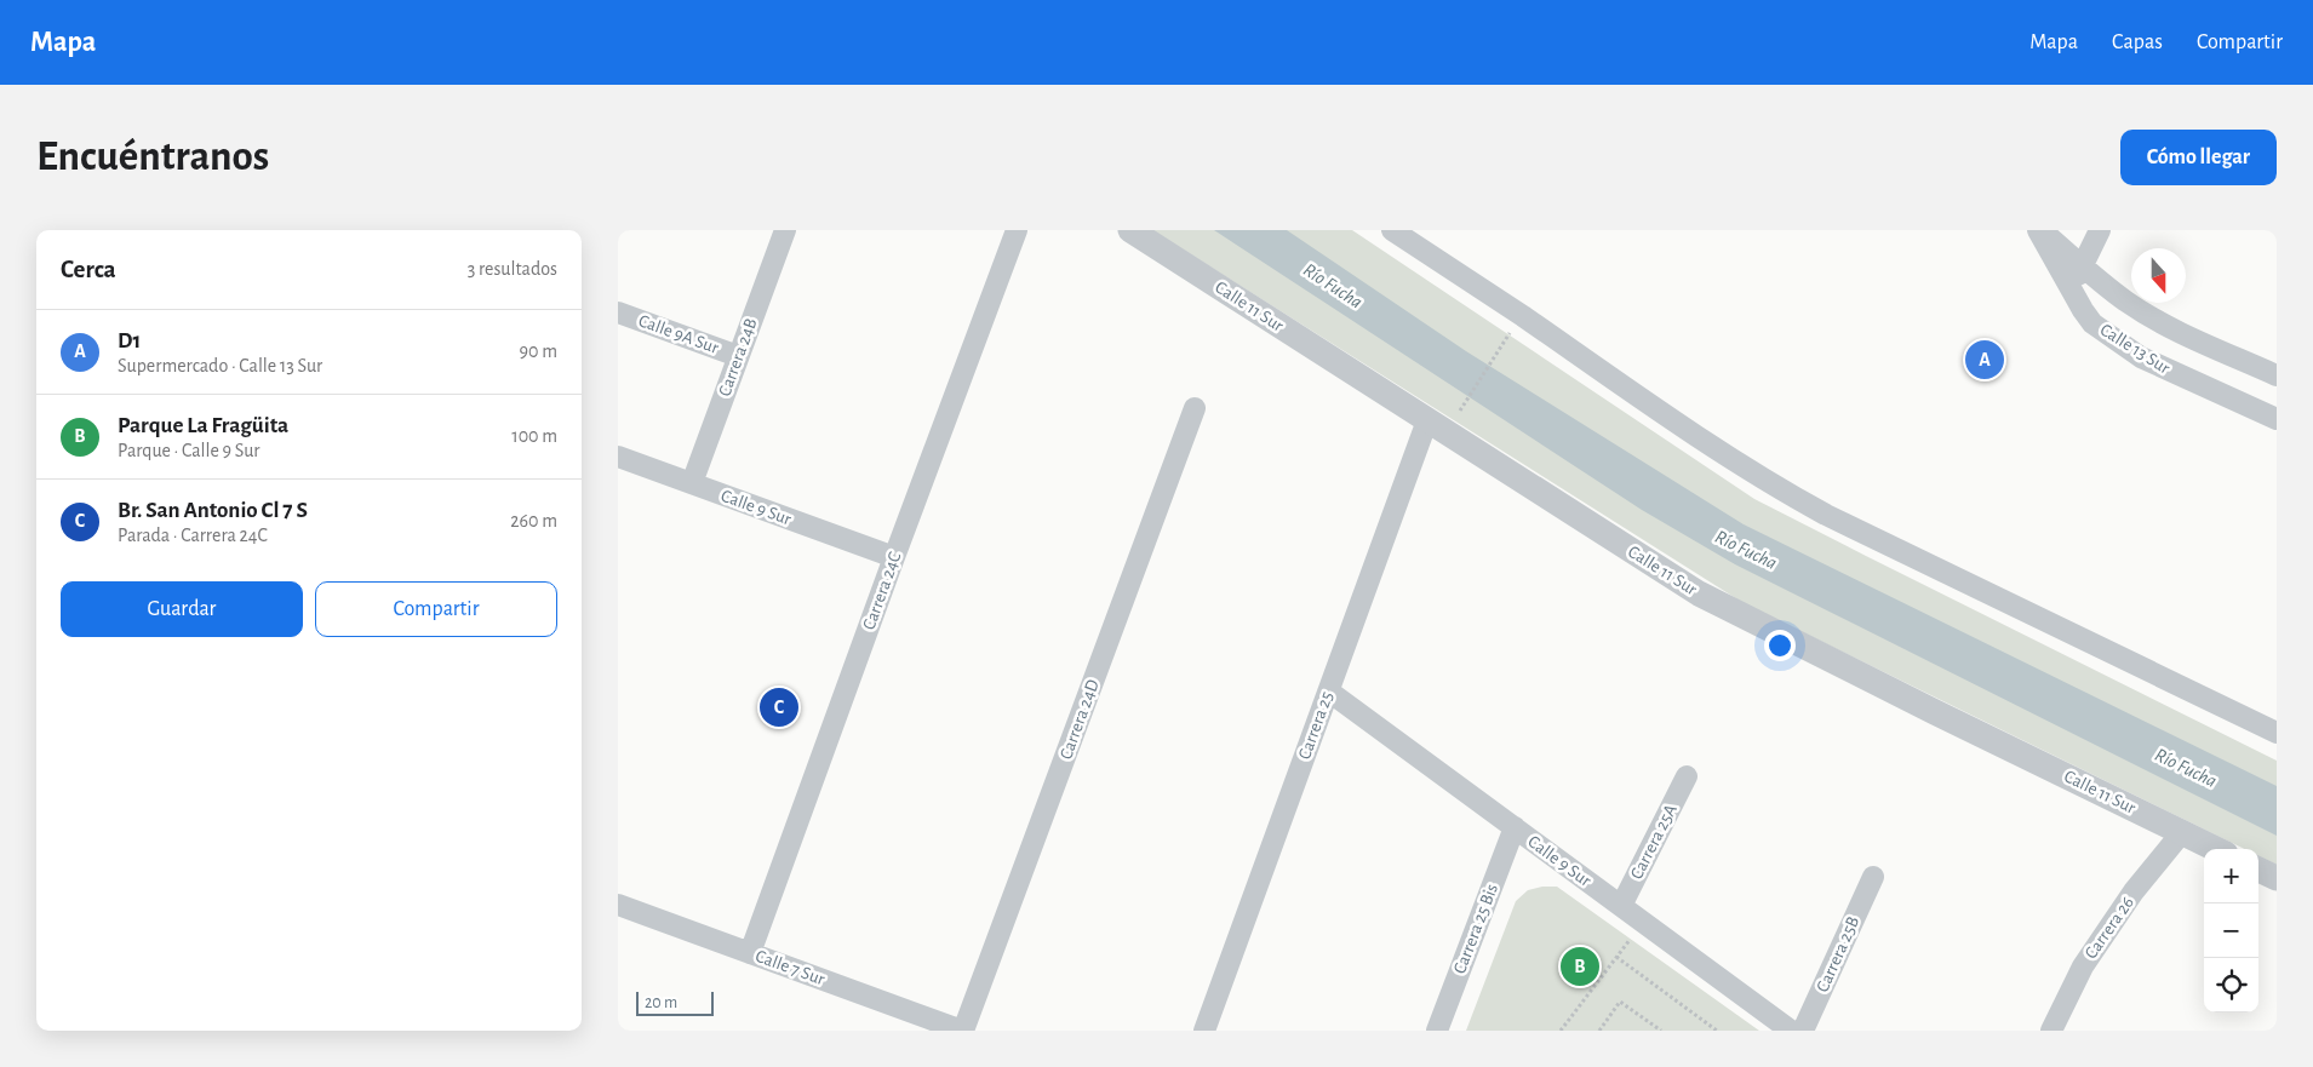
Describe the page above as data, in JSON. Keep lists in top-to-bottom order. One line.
{"streets":{"street":["Calle 11 Sur","Calle 9A Sur","Calle 13 Sur","Carrera 24B","Calle 9 Sur","Carrera 24C","Carrera 24D","Carrera 25","Carrera 25A","Carrera 26","Carrera 25 Bis","Carrera 25B","Calle 7 Sur"]},"crossings":[["Calle 11 Sur","Carrera 25"],["Calle 11 Sur","Carrera 26"],["Calle 9A Sur","Carrera 24B"],["Carrera 24B","Calle 9 Sur"],["Calle 9 Sur","Carrera 24C"],["Calle 9 Sur","Carrera 25"],["Calle 9 Sur","Carrera 25A"],["Calle 9 Sur","Carrera 25 Bis"],["Carrera 24C","Calle 7 Sur"],["Carrera 24D","Calle 7 Sur"]],"water":["Río Fucha"],"scale_bar":"20 m","north":"bottom","page":{"header":"Mapa","nav":["Mapa","Capas","Compartir"],"buttons":["Cómo llegar",["Guardar","Compartir"]],"title":"Encuéntranos","heading":["Cerca","3 resultados"],"list":[{"mark":"A","name":"D1","note":"Supermercado · Calle 13 Sur","value":"90 m"},{"mark":"B","name":"Parque La Fragüita","note":"Parque · Calle 9 Sur","value":"100 m"},{"mark":"C","name":"Br. San Antonio Cl 7 S","note":"Parada · Carrera 24C","value":"260 m"}],"pins":["A","C","B"],"map_buttons":["+","−"],"scale":"20 m"}}
